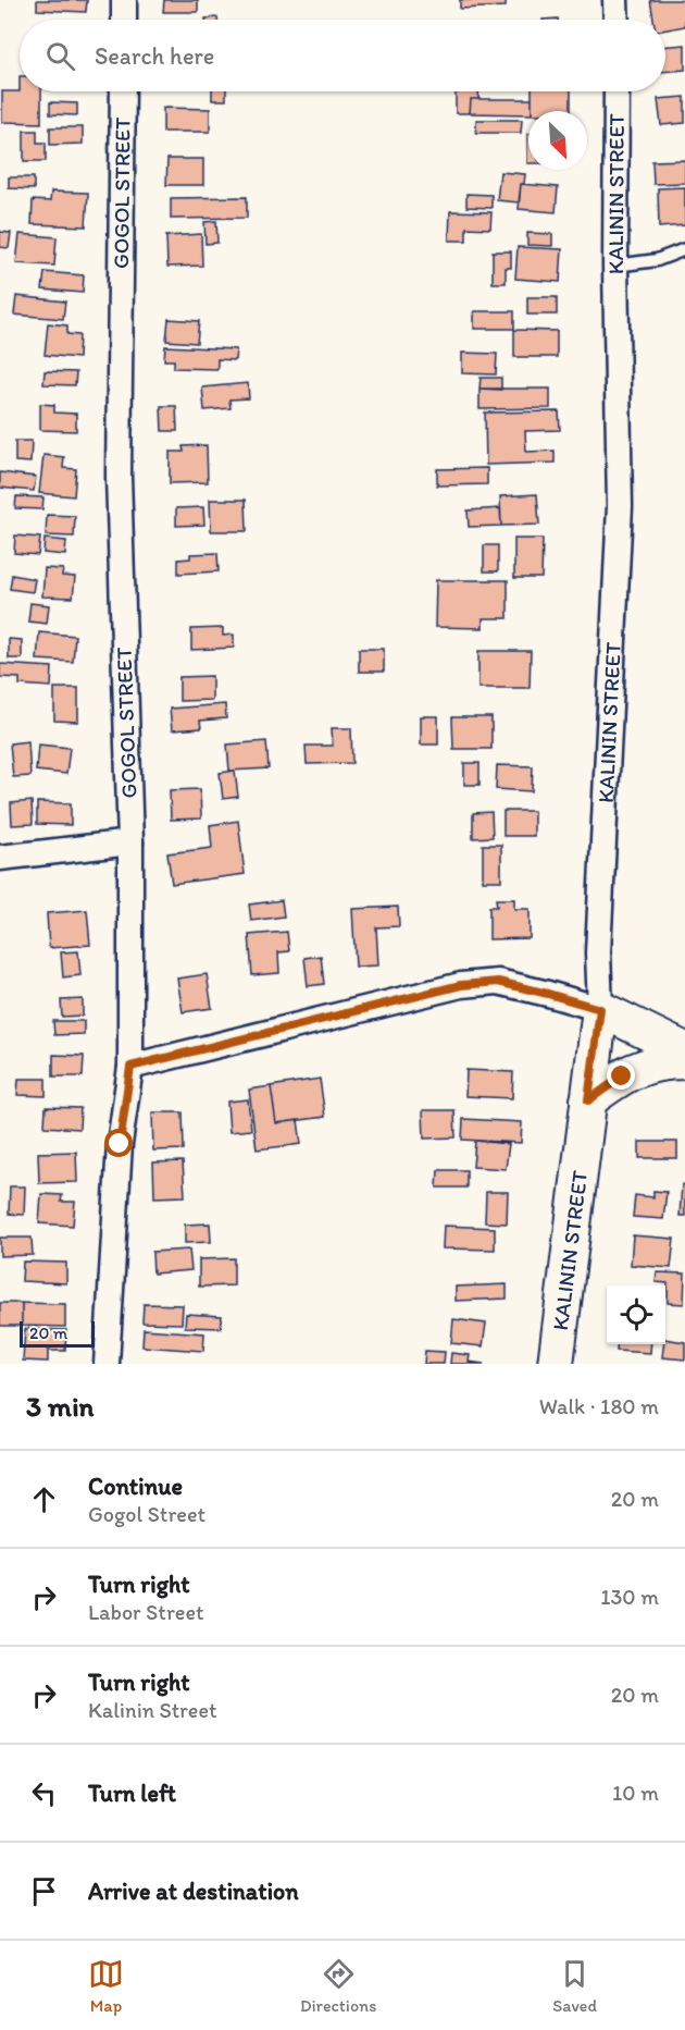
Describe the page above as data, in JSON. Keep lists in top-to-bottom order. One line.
{"streets":{"street":["GOGOL STREET","KALININ STREET"]},"scale_bar":"20 m","north":"bottom right","page":{"search":"Search here","scale":"20 m","heading":["3 min","Walk · 180 m"],"list":[["Continue","Gogol Street","20 m"],["Turn right","Labor Street","130 m"],["Turn right","Kalinin Street","20 m"],["Turn left","10 m"],"Arrive at destination"],"nav":["Map","Directions","Saved"]}}
